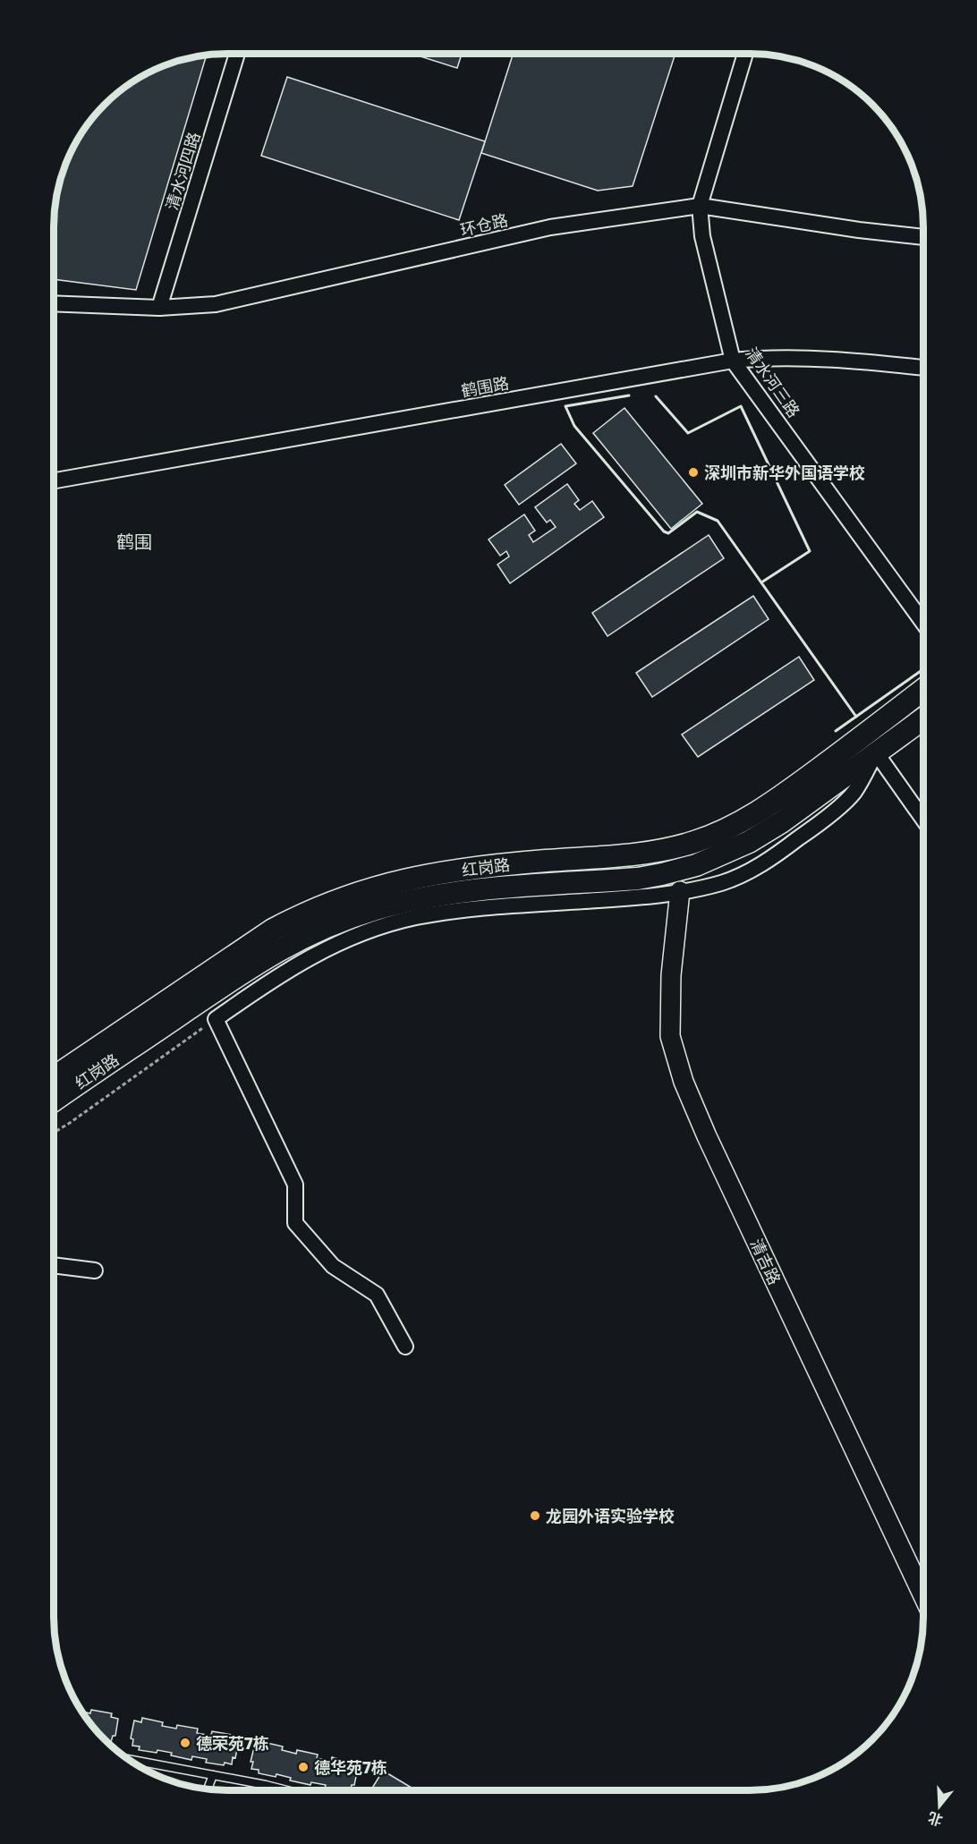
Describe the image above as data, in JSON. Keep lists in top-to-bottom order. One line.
{"streets":{"main road":["红岗路"],"street":["清水河四路","环仓路","清水河三路","鹤围路","清吉路"]},"crossings":[["清水河四路","环仓路"],["环仓路","清水河三路"],["清水河三路","鹤围路"]],"districts":["鹤围"],"places":["深圳市新华外国语学校","龙园外语实验学校","德荣苑7栋","德华苑7栋"],"north":"bottom"}
